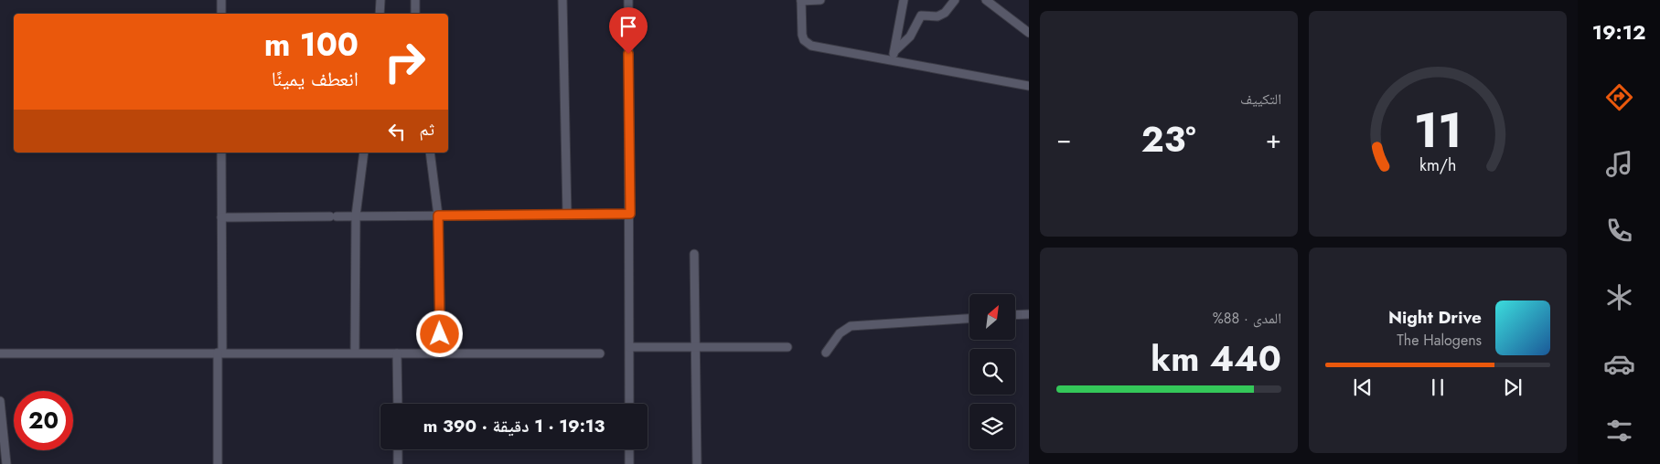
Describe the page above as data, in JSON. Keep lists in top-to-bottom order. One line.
{"north":"top right","page":{"tabs":"19:12","tile":["التكييف",["المدى · 88%","440 km"]],"turn":["100 m","انعطف يمينًا"],"then":"ثم","heat":["−","23°","+"],"song":["Night Drive","The Halogens"],"limit":"20","trip":"19:13 · 1 دقيقة · 390 m","gauge":["11","km/h"]}}
